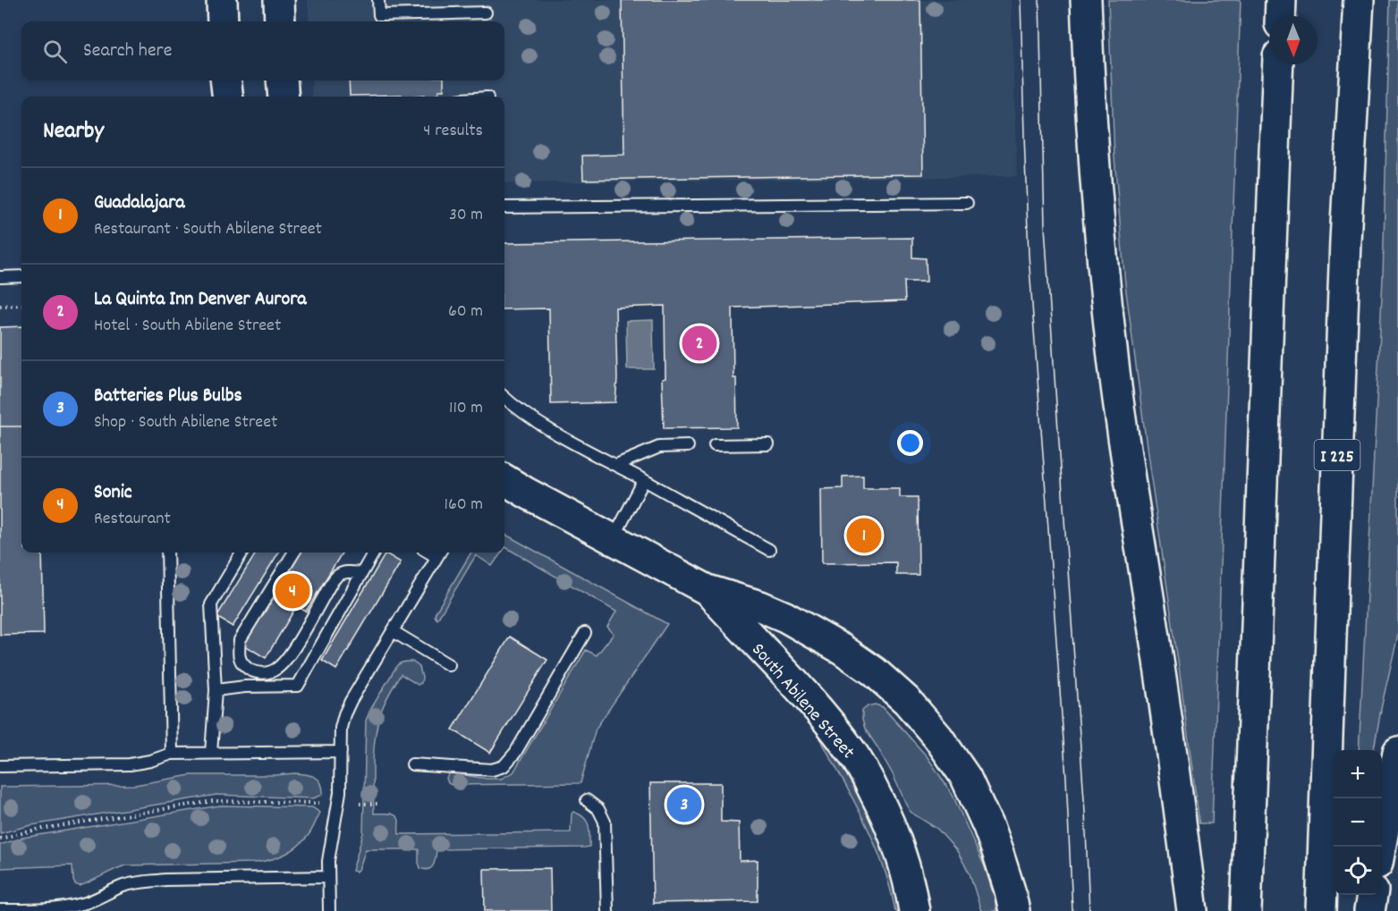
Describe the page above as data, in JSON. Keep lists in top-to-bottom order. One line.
{"streets":{"main road":["I 225","South Abilene Street"]},"north":"bottom","page":{"search":"Search here","heading":["Nearby","4 results"],"list":[{"mark":"1","name":"Guadalajara","note":"Restaurant · South Abilene Street","value":"30 m"},{"mark":"2","name":"La Quinta Inn Denver Aurora","note":"Hotel · South Abilene Street","value":"60 m"},{"mark":"3","name":"Batteries Plus Bulbs","note":"Shop · South Abilene Street","value":"110 m"},{"mark":"4","name":"Sonic","note":"Restaurant","value":"160 m"}],"pins":["2","1","4","3"],"map_buttons":["+","−"]}}
